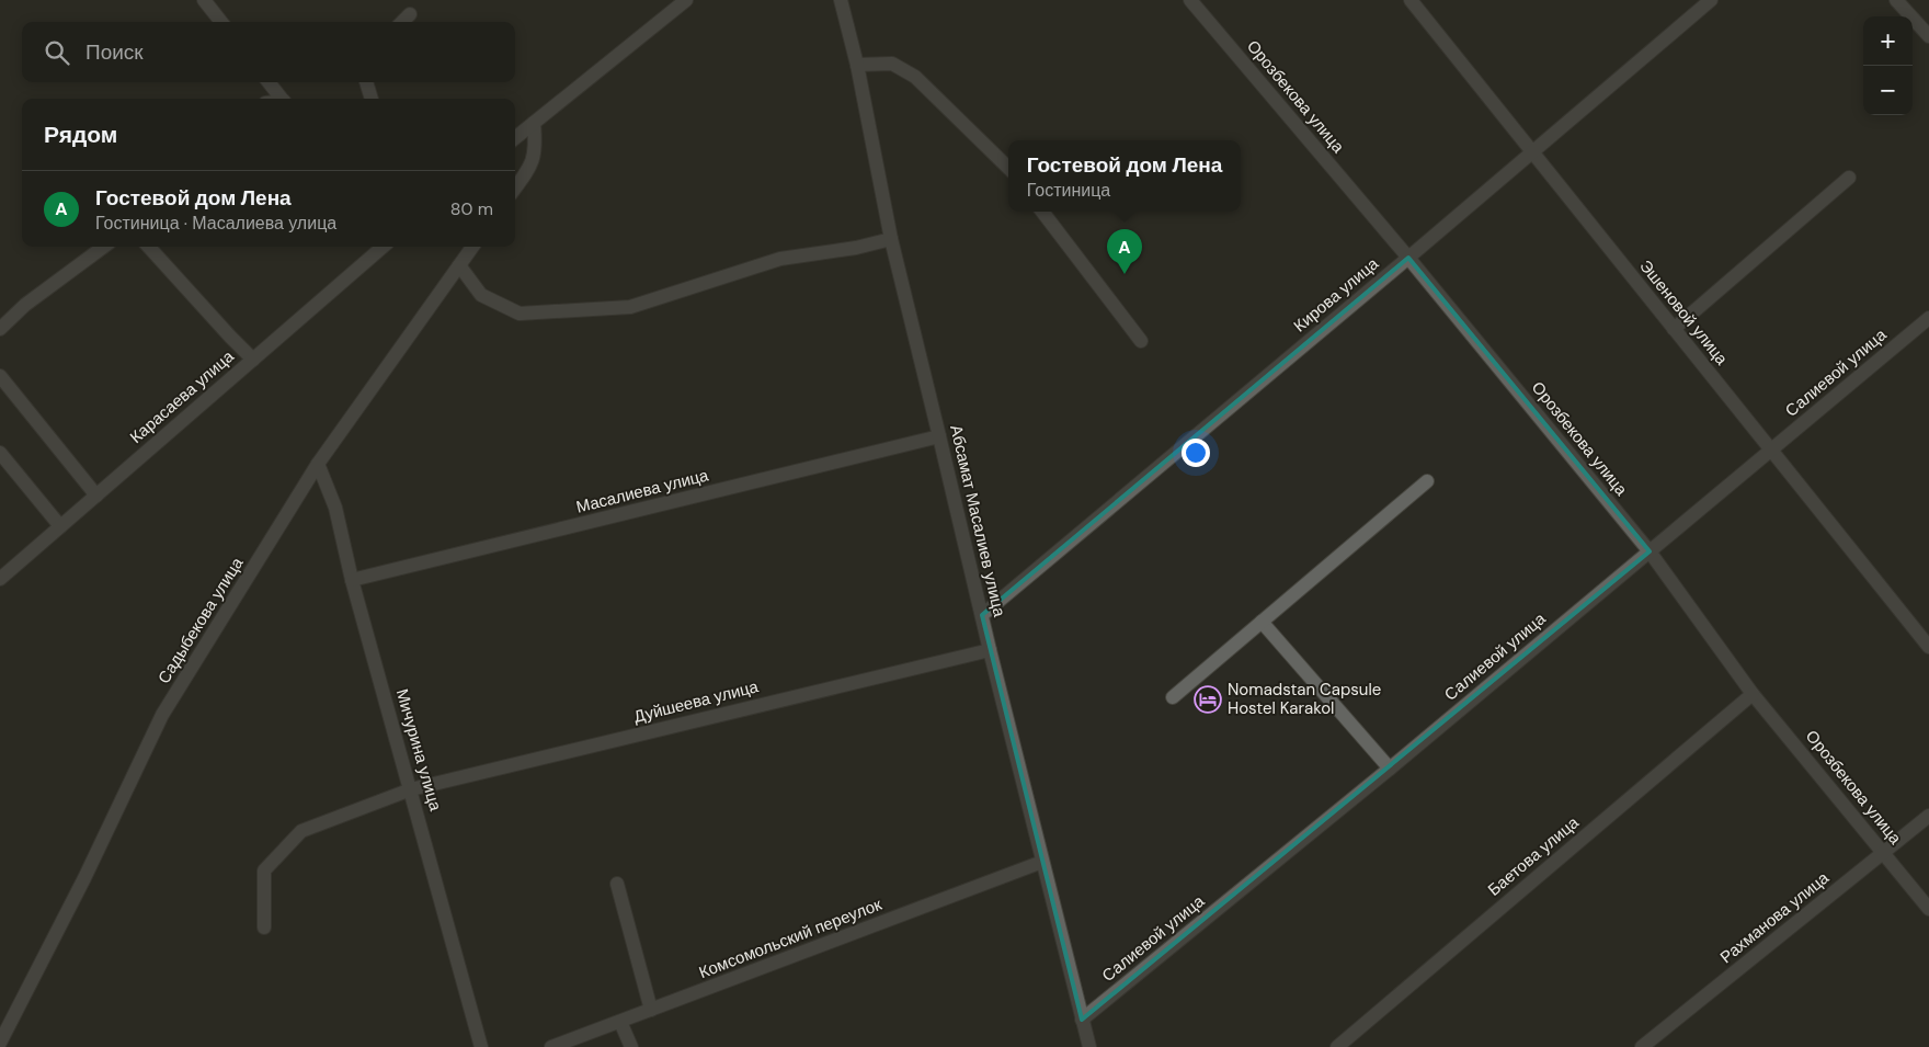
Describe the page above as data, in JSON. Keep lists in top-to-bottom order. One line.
{"streets":{"street":["Орозбекова улица","Кирова улица","Эшеновой улица","Салиевой улица","Карасаева улица","Масалиева улица","Абсамат Масалиев улица","Садыбекова улица","Дуйшеева улица","Мичурина улица","Баетова улица","Рахманова улица","Комсомольский переулок"]},"crossings":[["Орозбекова улица","Кирова улица"],["Орозбекова улица","Салиевой улица"],["Орозбекова улица","Баетова улица"],["Орозбекова улица","Рахманова улица"],["Кирова улица","Эшеновой улица"],["Кирова улица","Абсамат Масалиев улица"],["Эшеновой улица","Салиевой улица"],["Салиевой улица","Абсамат Масалиев улица"],["Масалиева улица","Абсамат Масалиев улица"],["Масалиева улица","Мичурина улица"],["Абсамат Масалиев улица","Дуйшеева улица"],["Абсамат Масалиев улица","Комсомольский переулок"],["Садыбекова улица","Мичурина улица"],["Дуйшеева улица","Мичурина улица"]],"places":{"hotel":["Nomadstan Capsule Hostel Karakol"]},"page":{"map_buttons":["+","−"],"search":"Поиск","heading":"Рядом","popup":["Гостевой дом Лена","Гостиница"],"list":[{"mark":"A","name":"Гостевой дом Лена","note":"Гостиница · Масалиева улица","value":"80 m"}],"pins":"A"}}
